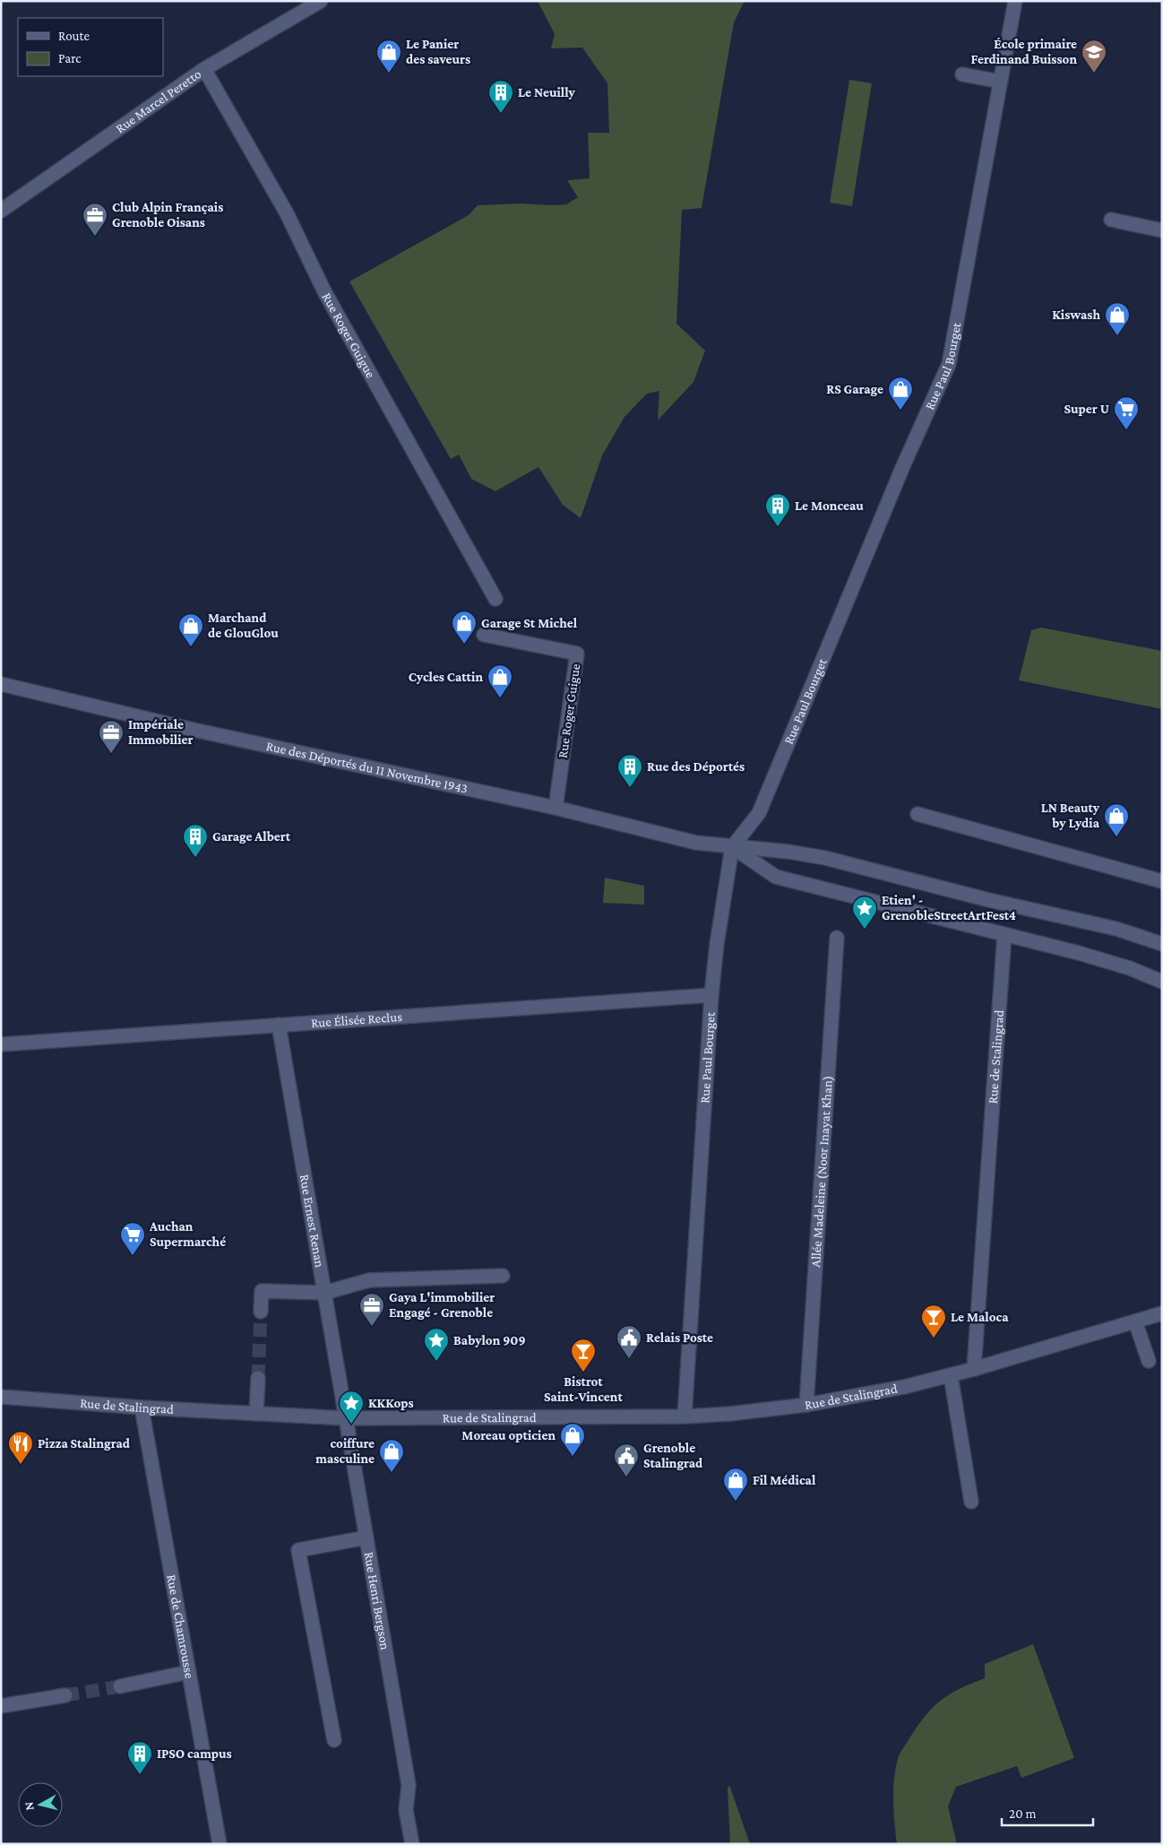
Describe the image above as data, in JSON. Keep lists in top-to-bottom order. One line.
{"streets":{"street":["Rue Marcel Peretto","Rue Roger Guigue","Rue Paul Bourget","Rue des Déportés du 11 Novembre 1943","Rue Élisée Reclus","Rue de Stalingrad","Allée Madeleine (Noor Inayat Khan)","Rue Ernest Renan","Rue Henri Bergson","Rue de Chamrousse"]},"crossings":[["Rue Marcel Peretto","Rue Roger Guigue"],["Rue Roger Guigue","Rue des Déportés du 11 Novembre 1943"],["Rue Paul Bourget","Rue des Déportés du 11 Novembre 1943"],["Rue Paul Bourget","Rue Élisée Reclus"],["Rue Paul Bourget","Rue de Stalingrad"],["Rue des Déportés du 11 Novembre 1943","Rue de Stalingrad"],["Rue Élisée Reclus","Rue Ernest Renan"],["Rue de Stalingrad","Allée Madeleine (Noor Inayat Khan)"],["Rue de Stalingrad","Rue Ernest Renan"],["Rue de Stalingrad","Rue Henri Bergson"],["Rue de Stalingrad","Rue de Chamrousse"],["Rue Ernest Renan","Rue Henri Bergson"]],"places":{"shop":["Le Panier des saveurs","Kiswash","RS Garage","Garage St Michel","Marchand de GlouGlou","Cycles Cattin","LN Beauty by Lydia","Moreau opticien","coiffure masculine","Fil Médical"],"school or university":["École primaire Ferdinand Buisson"],"building":["Le Neuilly","Le Monceau","Rue des Déportés","Garage Albert","IPSO campus"],"office":["Club Alpin Français Grenoble Oisans","Impériale Immobilier","Gaya L'immobilier Engagé - Grenoble"],"supermarket":["Super U","Auchan Supermarché"],"place":["Etien' - GrenobleStreetArtFest4","Babylon 909","KKKops"],"bar":["Le Maloca","Bistrot Saint-Vincent"],"public building":["Relais Poste","Grenoble Stalingrad"],"restaurant":["Pizza Stalingrad"]},"legend":["Route","Parc"],"scale_bar":"20 m","north":"left"}
